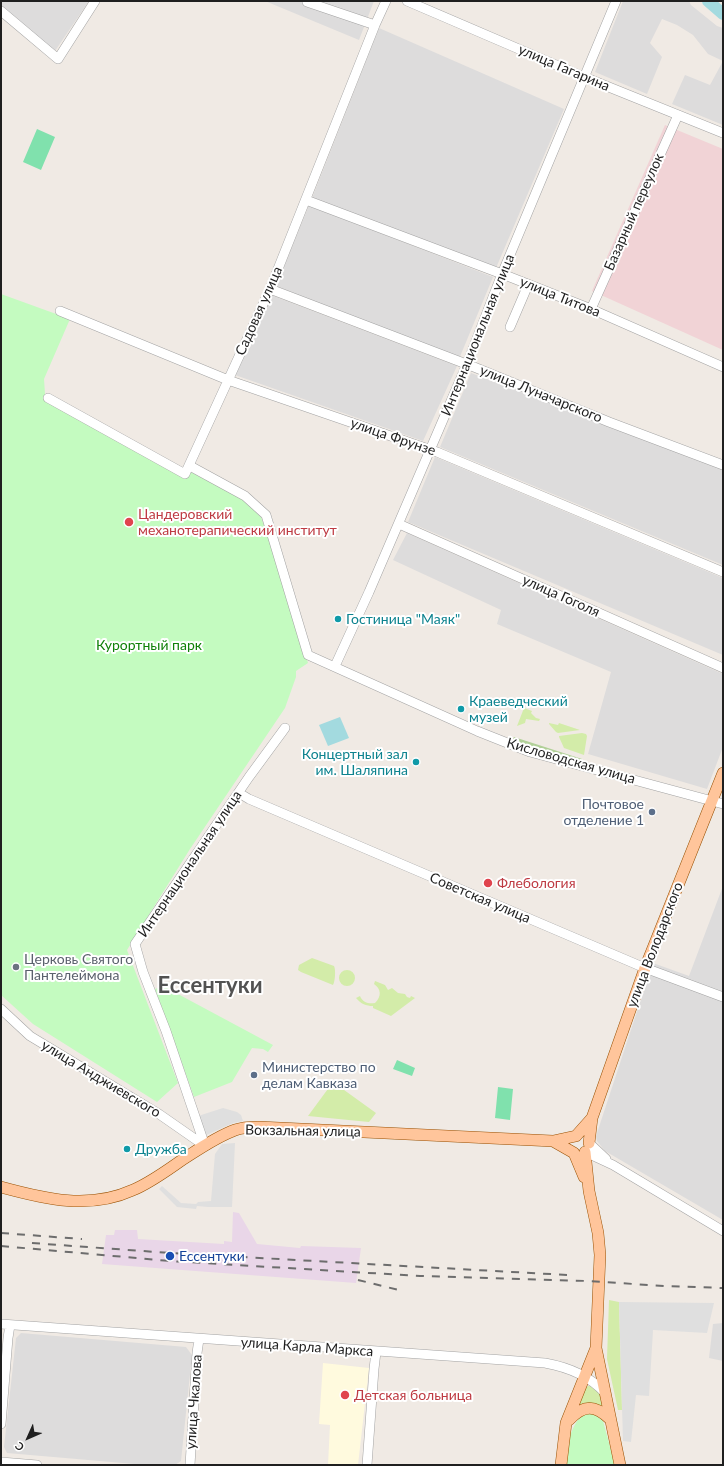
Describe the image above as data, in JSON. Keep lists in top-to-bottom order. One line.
{"streets":{"main road":["улица Володарского","Вокзальная улица"],"street":["улица Гагарина","Базарный переулок","улица Титова","Садовая улица","Интернациональная улица","улица Луначарского","улица Фрунзе","улица Гоголя","Кисловодская улица","Советская улица","улица Анджиевского","улица Карла Маркса","улица Чкалова"]},"crossings":[["улица Гагарина","Базарный переулок"],["улица Гагарина","Интернациональная улица"],["Базарный переулок","улица Титова"],["улица Титова","Садовая улица"],["улица Титова","Интернациональная улица"],["Садовая улица","улица Луначарского"],["Садовая улица","улица Фрунзе"],["Садовая улица","Кисловодская улица"],["Интернациональная улица","улица Луначарского"],["Интернациональная улица","улица Фрунзе"],["Интернациональная улица","улица Гоголя"],["Интернациональная улица","Кисловодская улица"],["Интернациональная улица","Советская улица"],["Интернациональная улица","улица Анджиевского"],["Интернациональная улица","Вокзальная улица"],["Кисловодская улица","улица Володарского"],["Советская улица","улица Володарского"],["улица Анджиевского","Вокзальная улица"],["улица Карла Маркса","улица Чкалова"]],"districts":["Ессентуки"],"parks":["Курортный парк"],"places":["Цандеровский механотерапический институт","Гостиница \"Маяк\"","Краеведческий музей","Концертный зал им. Шаляпина","Почтовое отделение 1","Флебология","Церковь Святого Пантелеймона","Министерство по делам Кавказа","Дружба","Ессентуки","Детская больница"],"north":"bottom left"}
